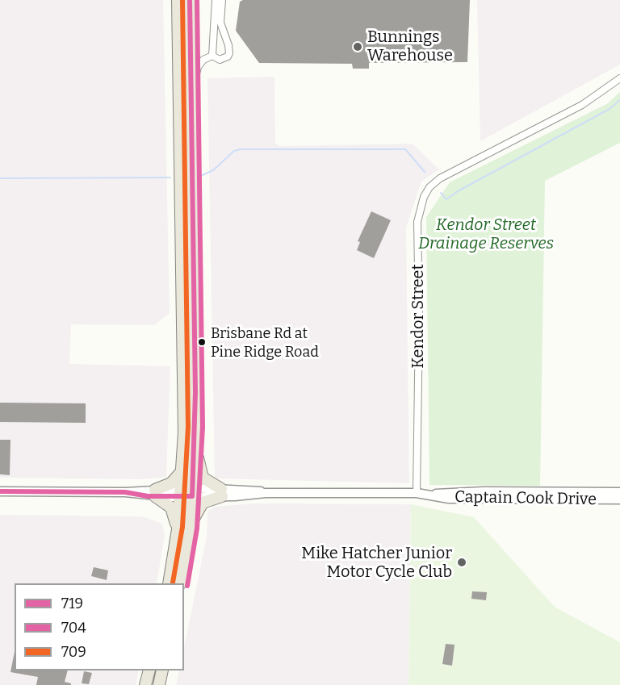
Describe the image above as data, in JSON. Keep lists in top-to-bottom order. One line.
{"streets":{"street":["Kendor Street","Captain Cook Drive"]},"crossings":[["Kendor Street","Captain Cook Drive"]],"parks":["Kendor Street Drainage Reserves"],"places":["Bunnings Warehouse","Brisbane Rd at Pine Ridge Road","Mike Hatcher Junior Motor Cycle Club"],"lines":["transit line 719","transit line 704","transit line 709"],"legend":["719","704","709"]}
